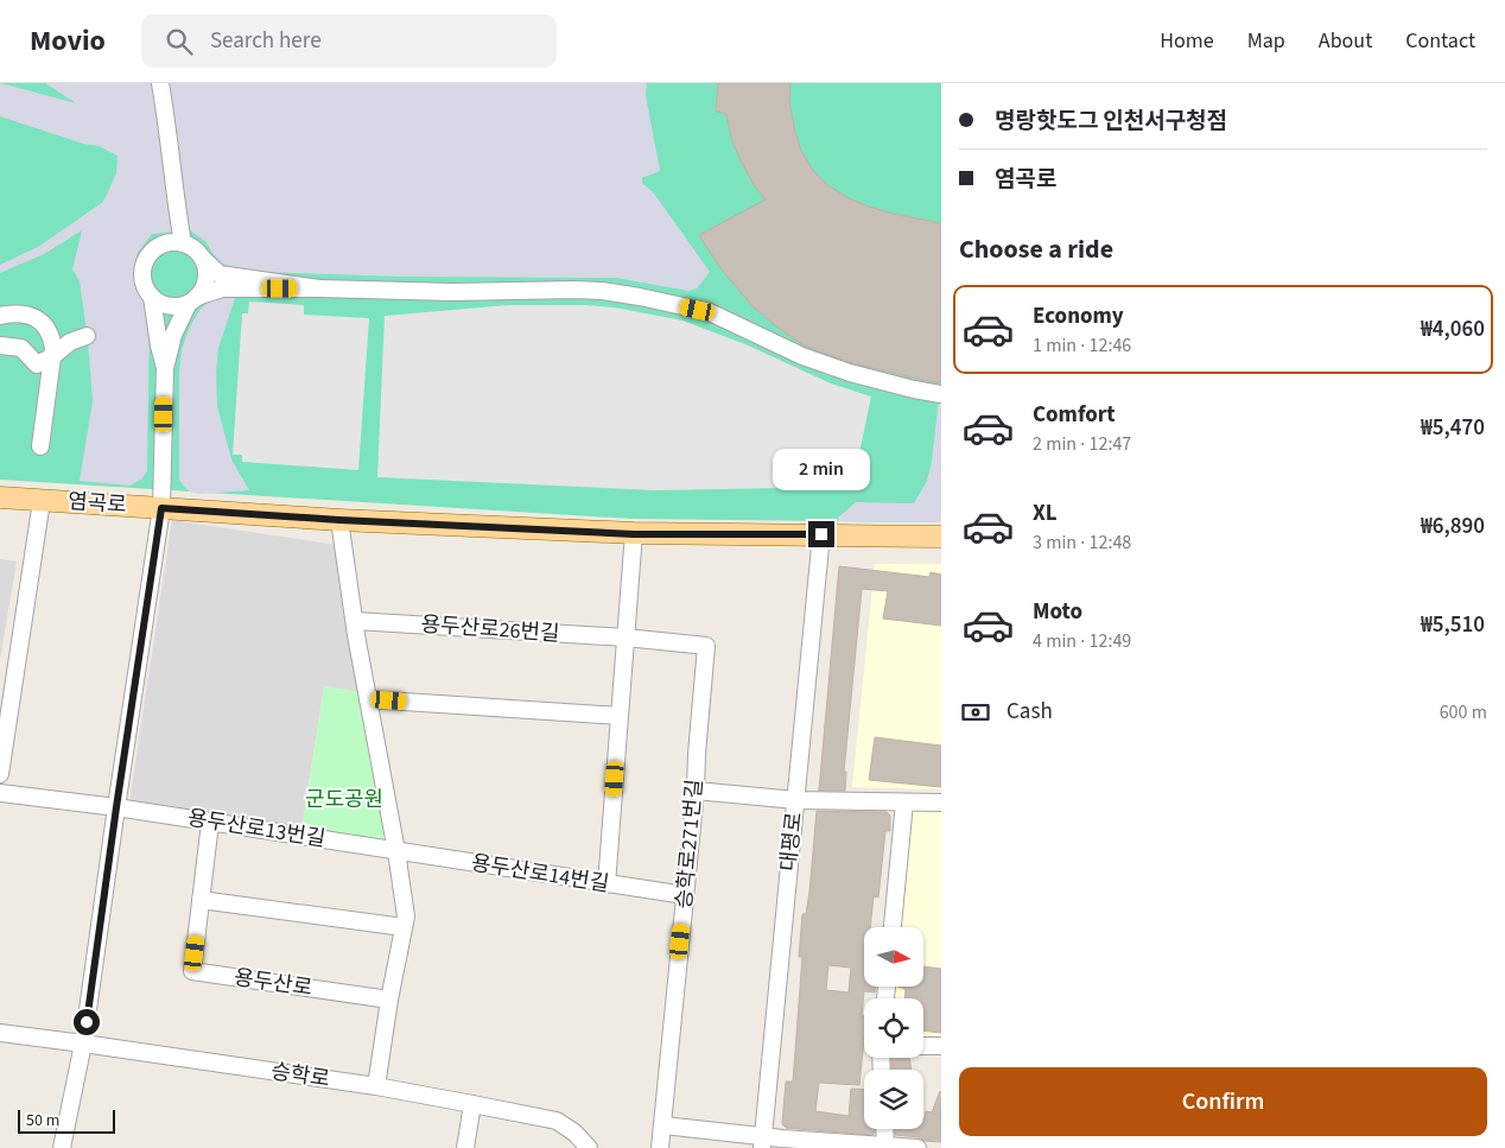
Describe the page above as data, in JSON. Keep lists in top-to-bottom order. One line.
{"streets":{"main road":["염곡로"],"street":["용두산로26번길","용두산로13번길","대평로","승학로271번길","용두산로14번길","용두산로","승학로"]},"crossings":[["염곡로","대평로"],["용두산로26번길","승학로271번길"],["용두산로13번길","용두산로14번길"],["용두산로13번길","용두산로"],["승학로271번길","용두산로14번길"]],"parks":["군도공원"],"scale_bar":"50 m","north":"right","page":{"header":"Movio","search":"Search here","nav":["Home","Map","About","Contact"],"banner":["명랑핫도그 인천서구청점","염곡로"],"heading":"Choose a ride","list":[{"name":"Economy","note":"1 min · 12:46","value":"₩4,060"},{"name":"Comfort","note":"2 min · 12:47","value":"₩5,470"},{"name":"XL","note":"3 min · 12:48","value":"₩6,890"},{"name":"Moto","note":"4 min · 12:49","value":"₩5,510"}],"bubble":"2 min","pay":["Cash","600 m"],"buttons":"Confirm","scale":"50 m"}}
